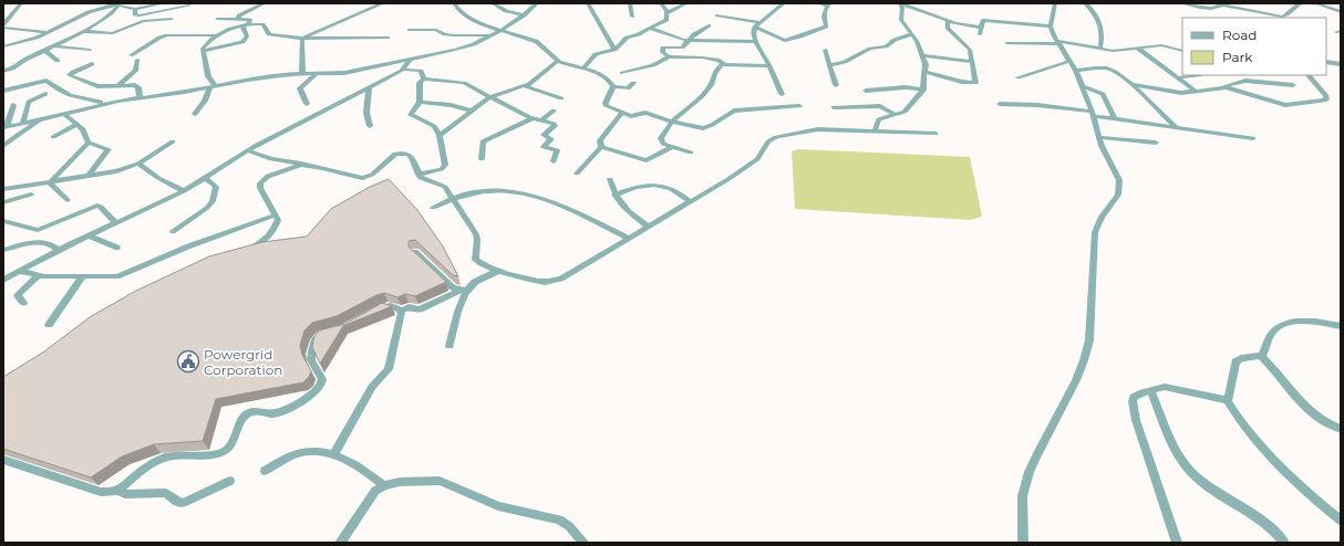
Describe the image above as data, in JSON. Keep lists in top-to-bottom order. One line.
{"places":{"public building":["Powergrid Corporation"]},"legend":["Road","Park"]}
